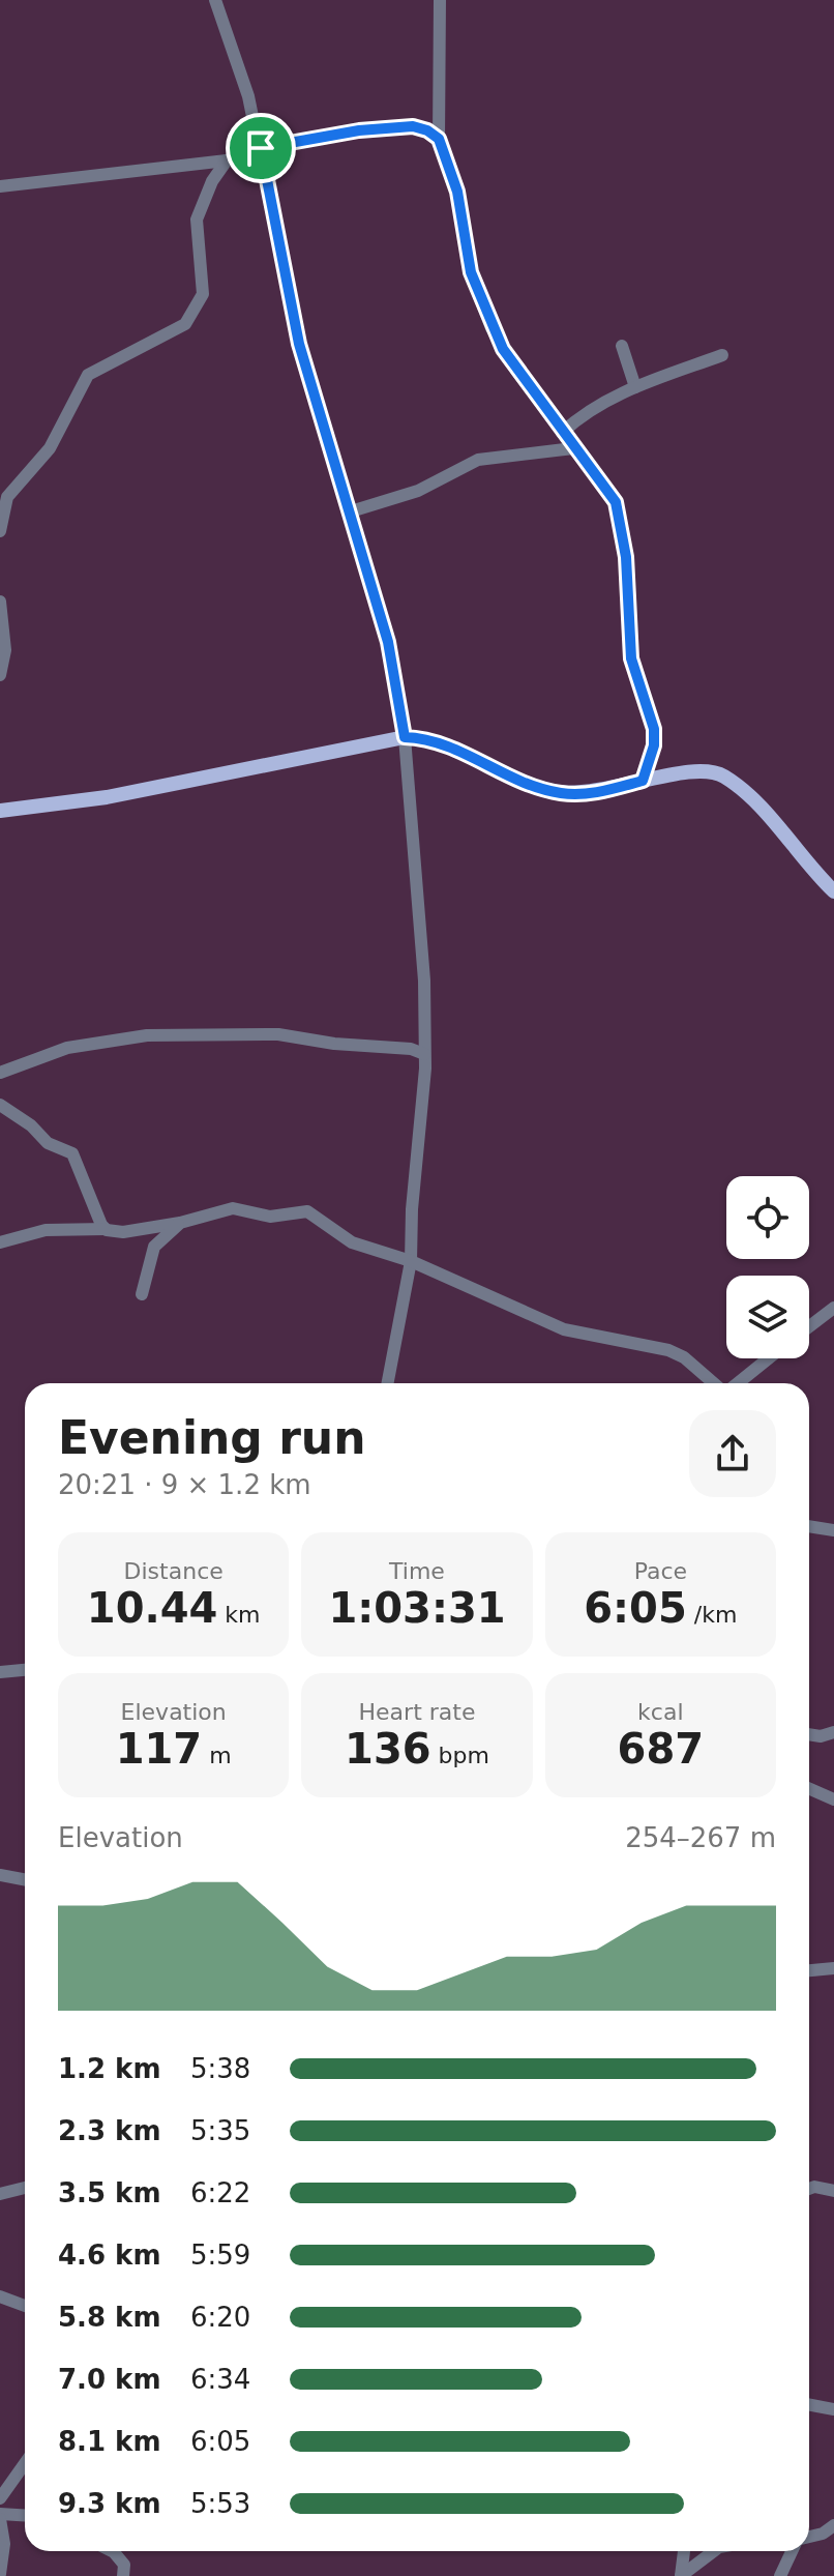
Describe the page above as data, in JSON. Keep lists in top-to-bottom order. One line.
{"page":{"heading":["Evening run","20:21 · 9 × 1.2 km"],"stats":[["Distance","10.44 km"],["Time","1:03:31"],["Pace","6:05 /km"],["Elevation","117 m"],["Heart rate","136 bpm"],["kcal","687"]],"chart":["Elevation","254–267 m"],"list":[{"name":"1.2 km","note":"5:38"},{"name":"2.3 km","note":"5:35"},{"name":"3.5 km","note":"6:22"},{"name":"4.6 km","note":"5:59"},{"name":"5.8 km","note":"6:20"},{"name":"7.0 km","note":"6:34"},{"name":"8.1 km","note":"6:05"},{"name":"9.3 km","note":"5:53"}]}}
